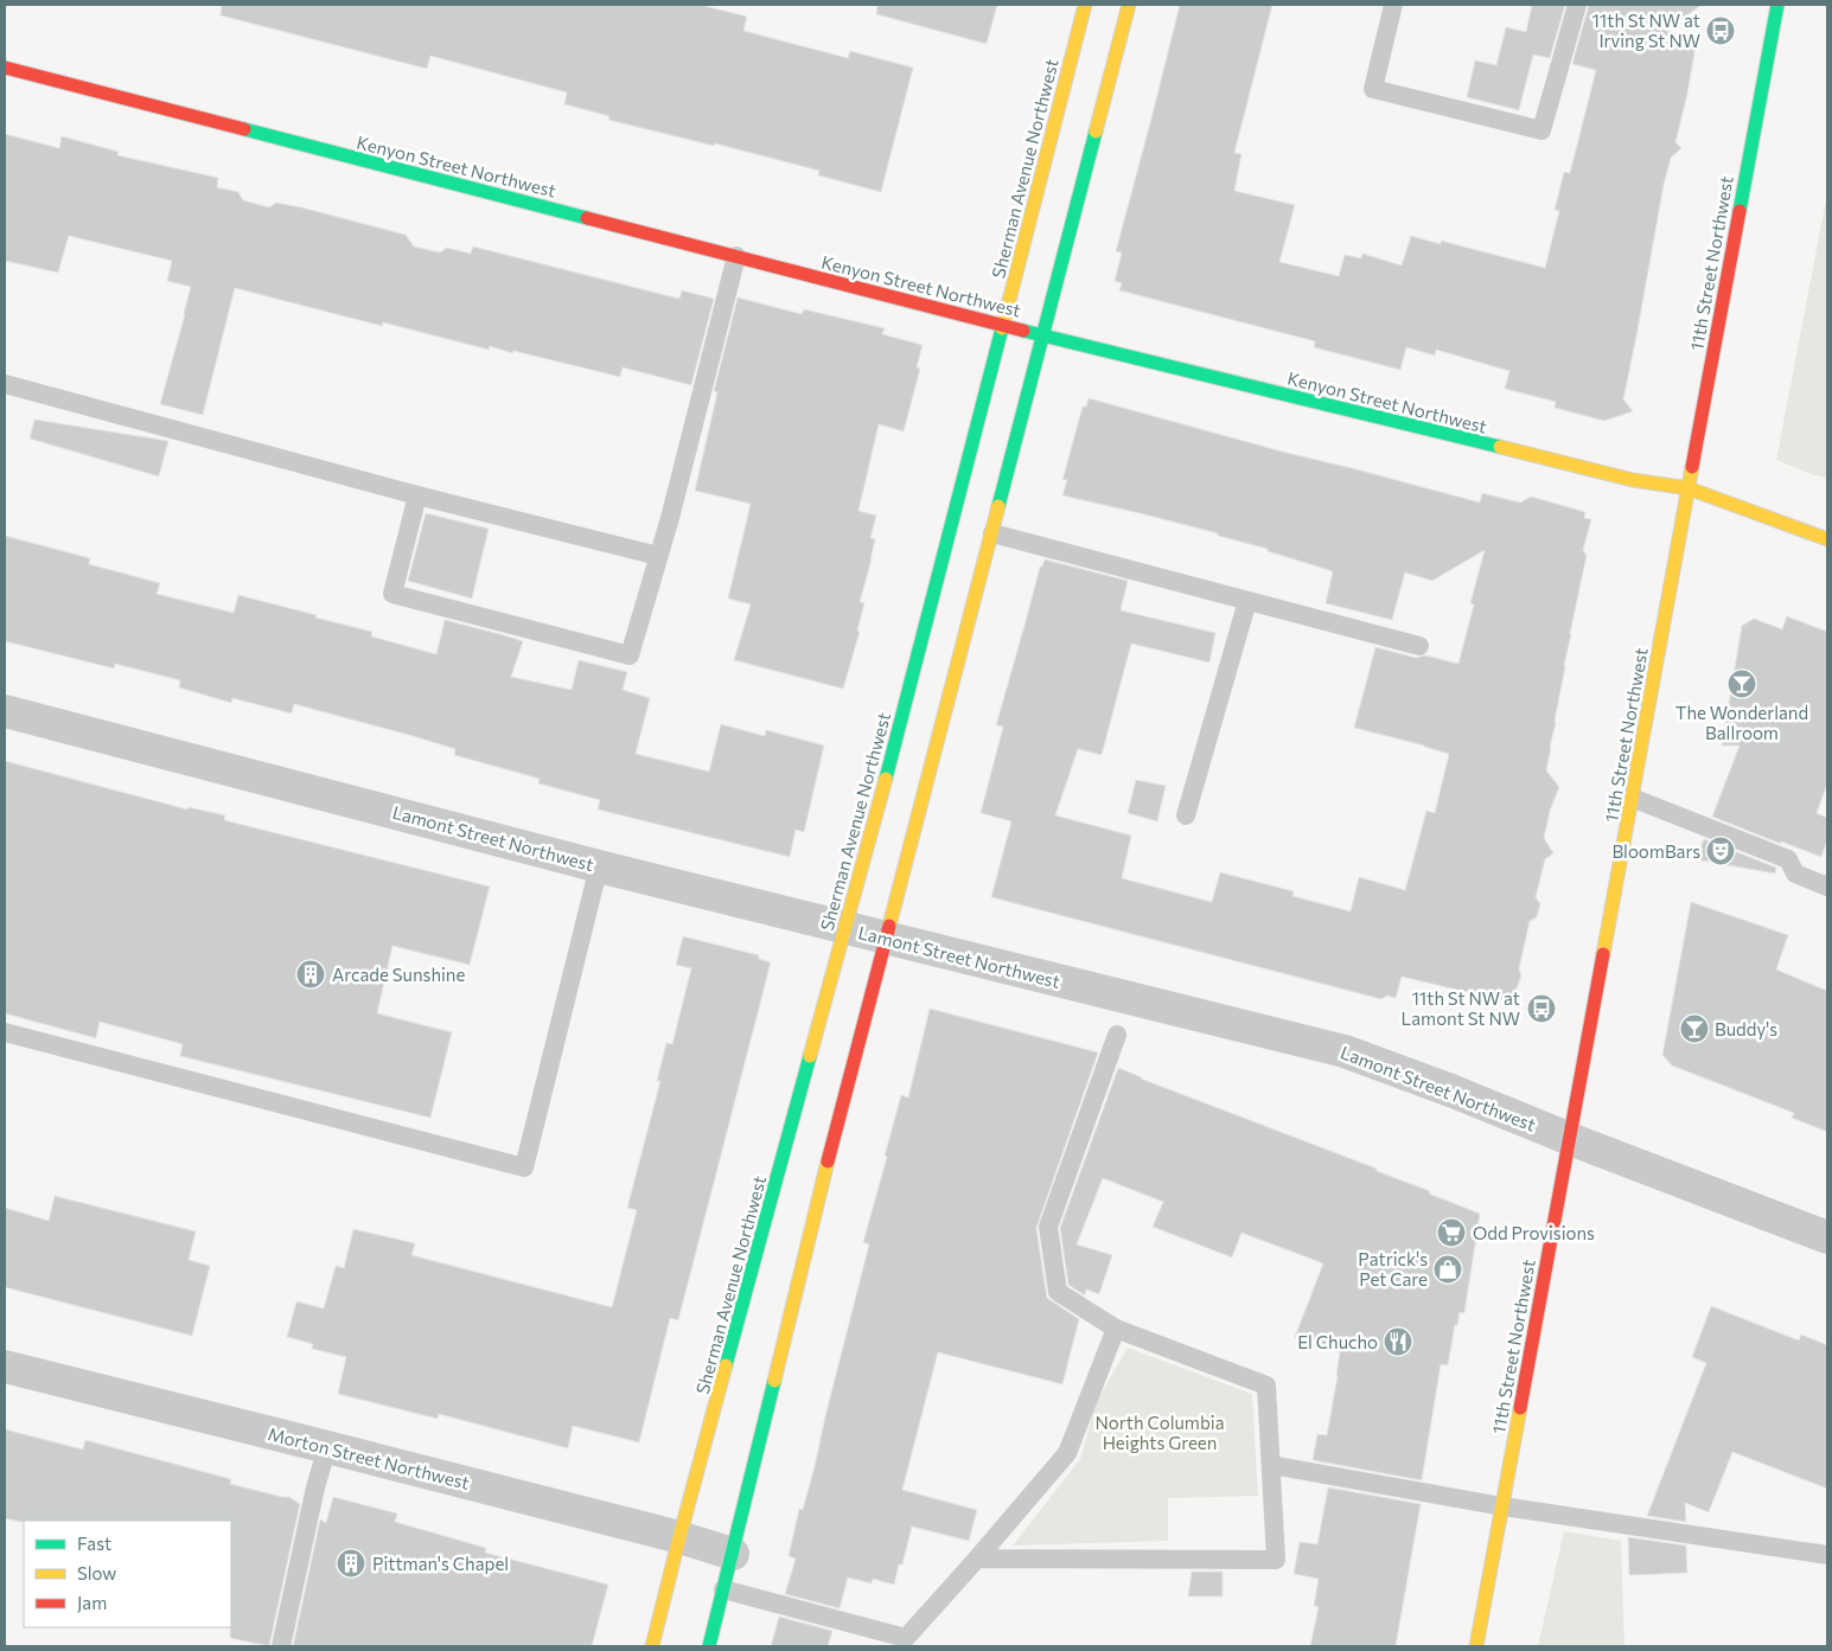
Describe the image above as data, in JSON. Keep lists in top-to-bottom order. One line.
{"streets":{"main road":["Kenyon Street Northwest","Sherman Avenue Northwest","11th Street Northwest"],"street":["Lamont Street Northwest","Morton Street Northwest"]},"crossings":[["Kenyon Street Northwest","Sherman Avenue Northwest"],["Kenyon Street Northwest","11th Street Northwest"],["Sherman Avenue Northwest","Lamont Street Northwest"],["Sherman Avenue Northwest","Morton Street Northwest"],["11th Street Northwest","Lamont Street Northwest"]],"parks":["North Columbia Heights Green"],"places":{"bus stop":["11th St NW at Irving St NW","11th St NW at Lamont St NW"],"bar":["The Wonderland Ballroom","Buddy's"],"theatre":["BloomBars"],"building":["Arcade Sunshine","Pittman's Chapel"],"supermarket":["Odd Provisions"],"shop":["Patrick's Pet Care"],"restaurant":["El Chucho"]},"legend":["Fast","Slow","Jam"]}
